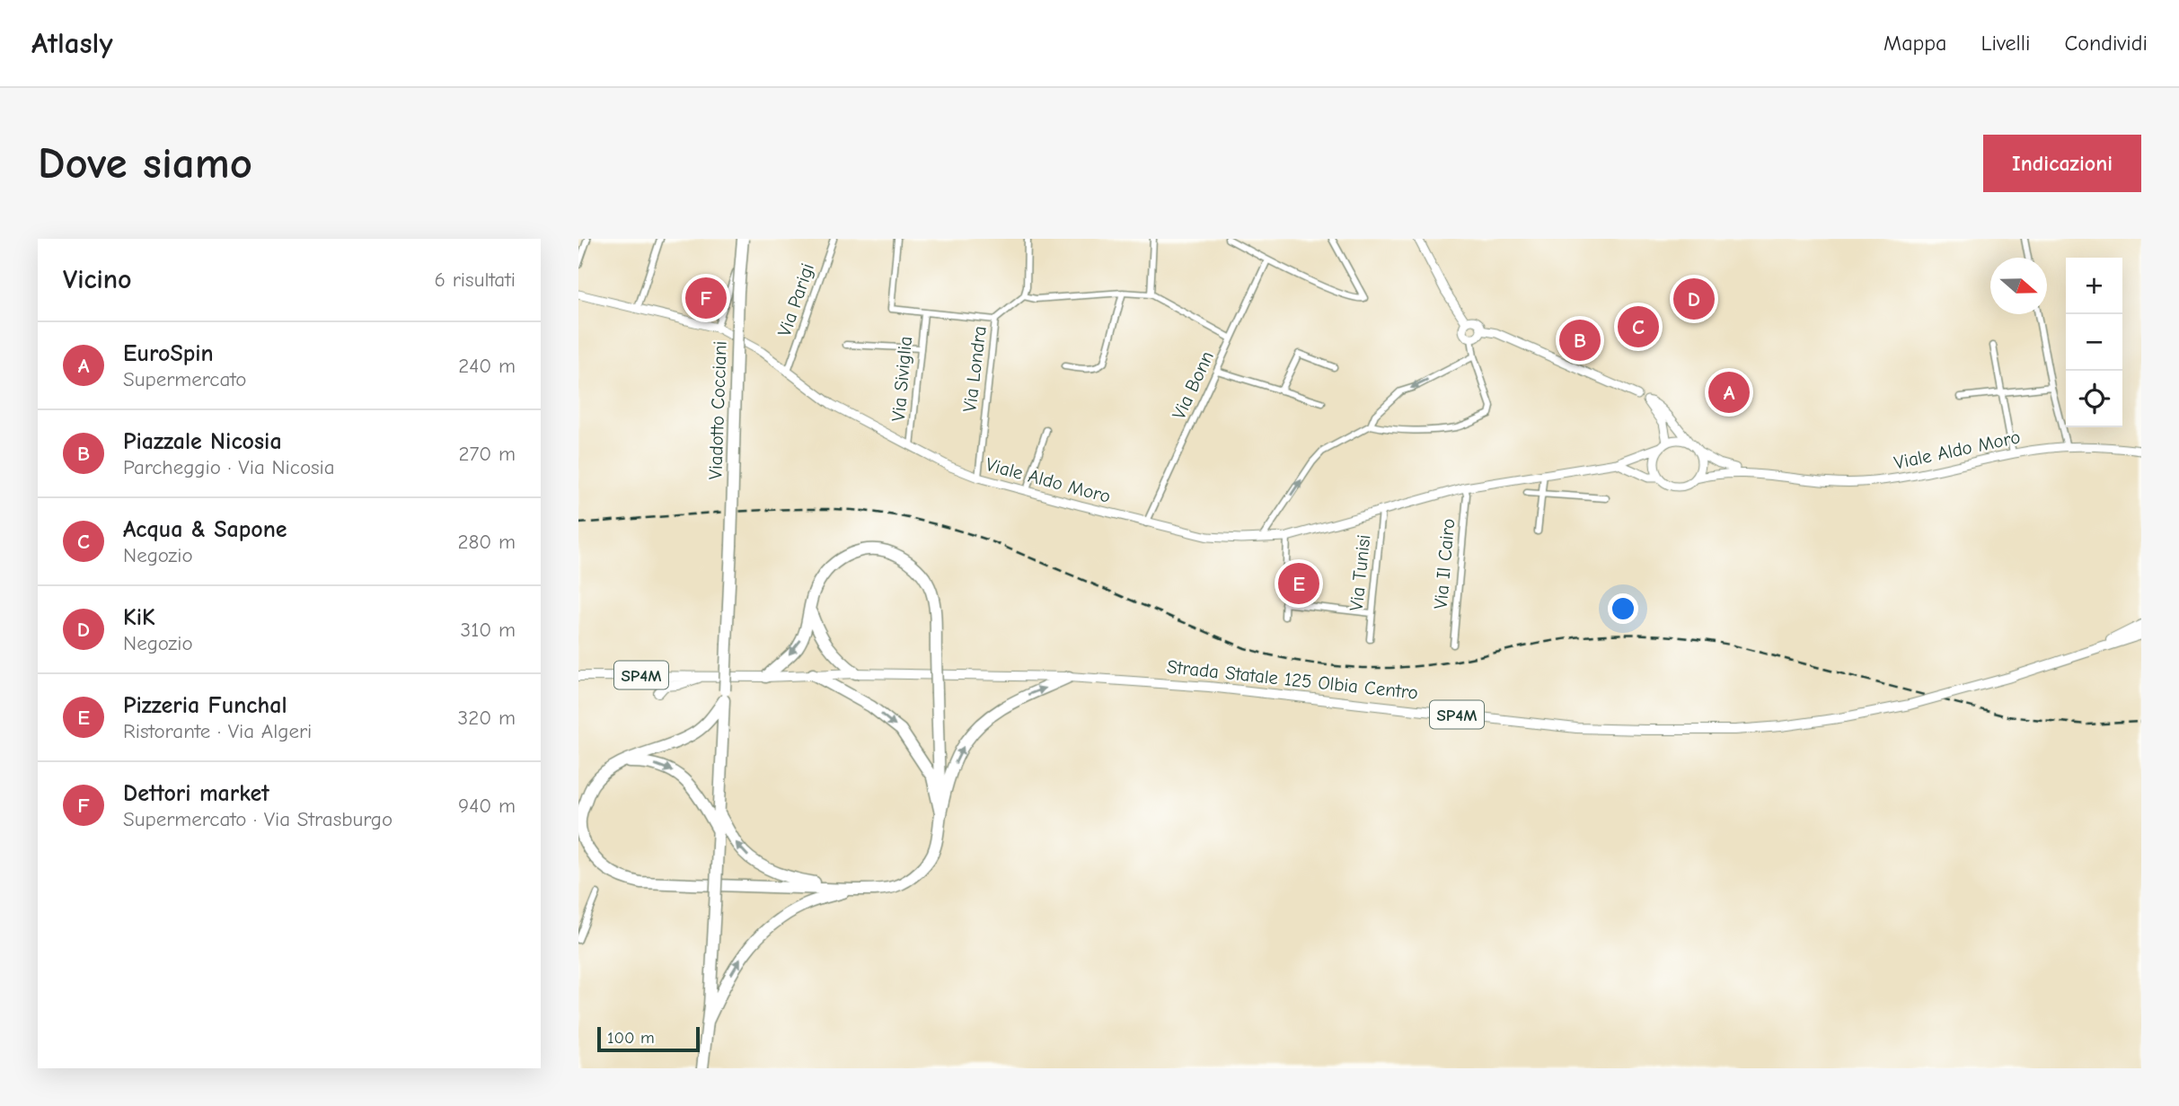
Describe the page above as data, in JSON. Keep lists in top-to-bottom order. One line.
{"streets":{"highway":["Viadotto Cocciani"],"main road":["Viale Aldo Moro","SP4M","Strada Statale 125 Olbia Centro"],"street":["Via Parigi","Via Londra","Via Siviglia","Via Bonn","Via Il Cairo","Via Tunisi"]},"crossings":[["Via Parigi","Viale Aldo Moro"],["Via Londra","Viale Aldo Moro"],["Via Siviglia","Viale Aldo Moro"],["Via Bonn","Viale Aldo Moro"],["Viale Aldo Moro","Via Il Cairo"],["Viale Aldo Moro","Via Tunisi"]],"scale_bar":"100 m","north":"right","page":{"header":"Atlasly","nav":["Mappa","Livelli","Condividi"],"buttons":"Indicazioni","title":"Dove siamo","heading":["Vicino","6 risultati"],"map_buttons":["+","−"],"pins":["F","D","C","B","A","E"],"list":[{"mark":"A","name":"EuroSpin","note":"Supermercato","value":"240 m"},{"mark":"B","name":"Piazzale Nicosia","note":"Parcheggio · Via Nicosia","value":"270 m"},{"mark":"C","name":"Acqua & Sapone","note":"Negozio","value":"280 m"},{"mark":"D","name":"KiK","note":"Negozio","value":"310 m"},{"mark":"E","name":"Pizzeria Funchal","note":"Ristorante · Via Algeri","value":"320 m"},{"mark":"F","name":"Dettori market","note":"Supermercato · Via Strasburgo","value":"940 m"}],"scale":"100 m"}}
